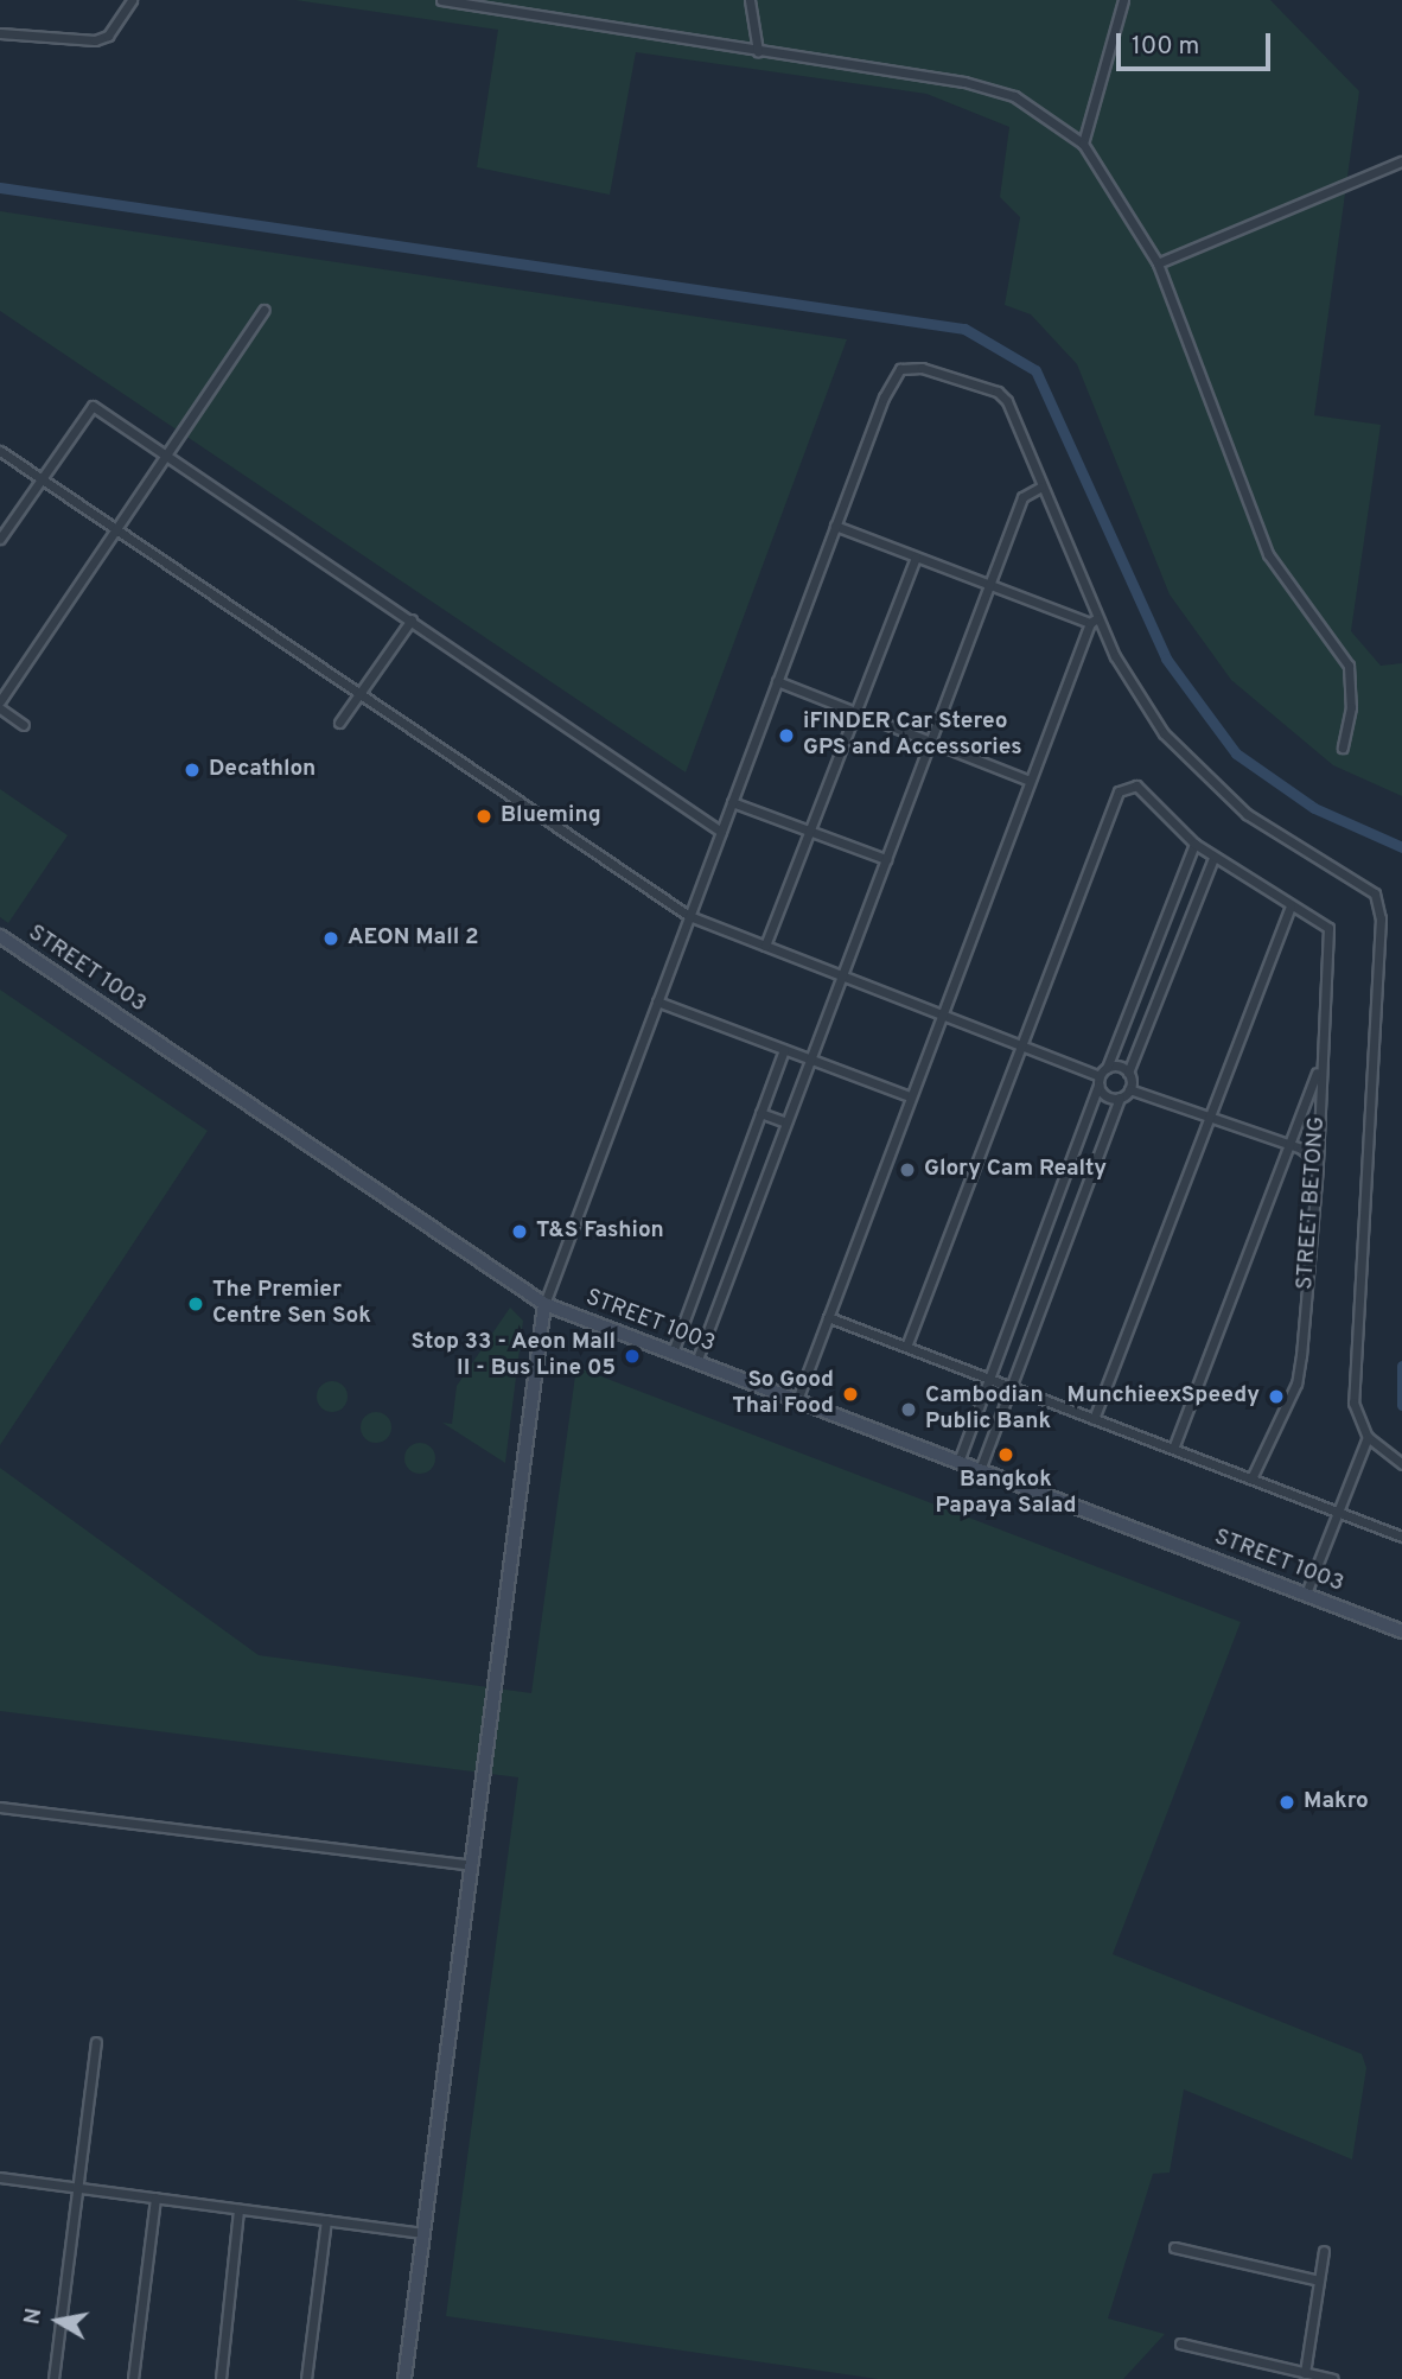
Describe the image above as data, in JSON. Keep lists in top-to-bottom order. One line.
{"streets":{"main road":["STREET 1003"],"street":["STREET BETONG"]},"places":["iFINDER Car Stereo GPS and Accessories","Decathlon","Blueming","AEON Mall 2","Glory Cam Realty","T&S Fashion","The Premier Centre Sen Sok","Stop 33 - Aeon Mall II - Bus Line 05","So Good Thai Food","MunchieexSpeedy","Cambodian Public Bank","Bangkok Papaya Salad","Makro"],"scale_bar":"100 m","north":"left"}
